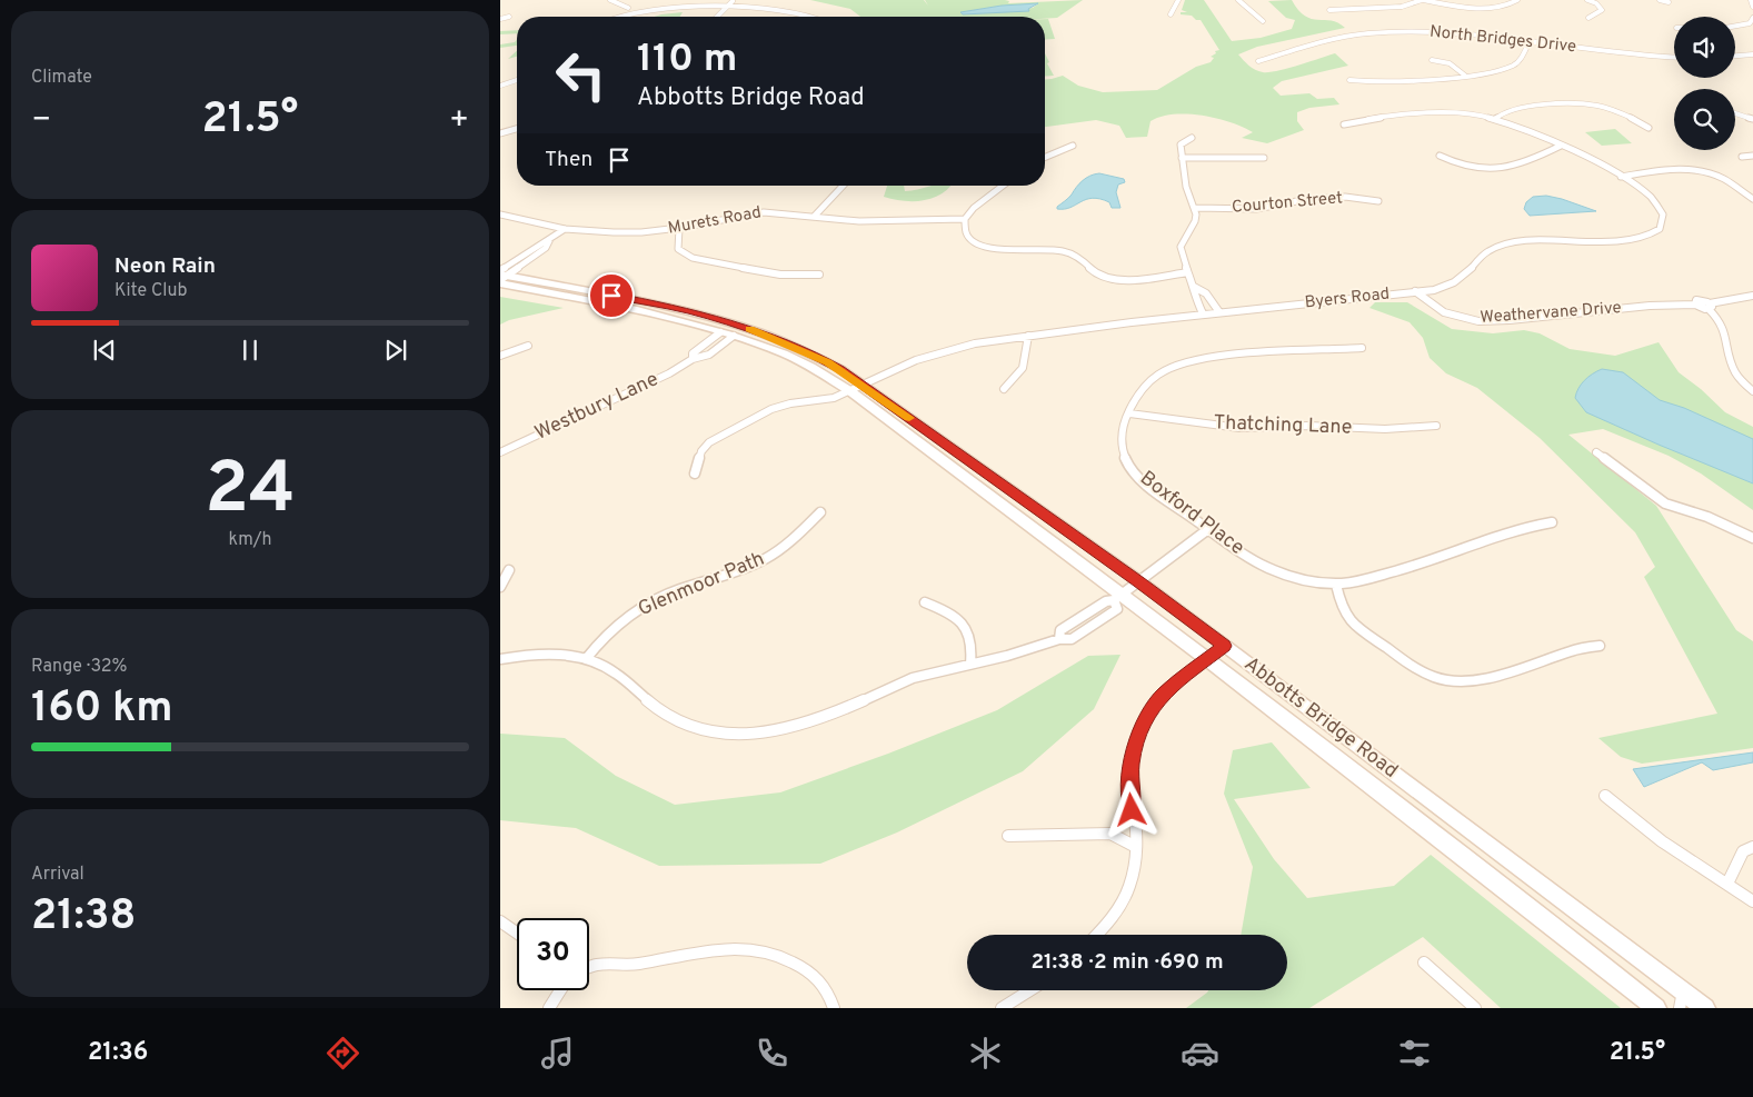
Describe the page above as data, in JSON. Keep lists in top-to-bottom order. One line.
{"streets":{"main road":["Abbotts Bridge Road"],"street":["North Bridges Drive","Courton Street","Murets Road","Byers Road","Weathervane Drive","Westbury Lane","Thatching Lane","Boxford Place","Glenmoor Path"]},"crossings":[["Byers Road","Weathervane Drive"],["Byers Road","Abbotts Bridge Road"],["Westbury Lane","Abbotts Bridge Road"],["Thatching Lane","Boxford Place"]],"page":{"tile":["Climate",["24","km/h"],["Range · 32%","160 km"],["Arrival","21:38"]],"turn":["110 m","Abbotts Bridge Road"],"heat":["−","21.5°","+"],"then":"Then","song":["Neon Rain","Kite Club"],"limit":"30","trip":"21:38 · 2 min · 690 m","tabs":["21:36","21.5°"]}}
